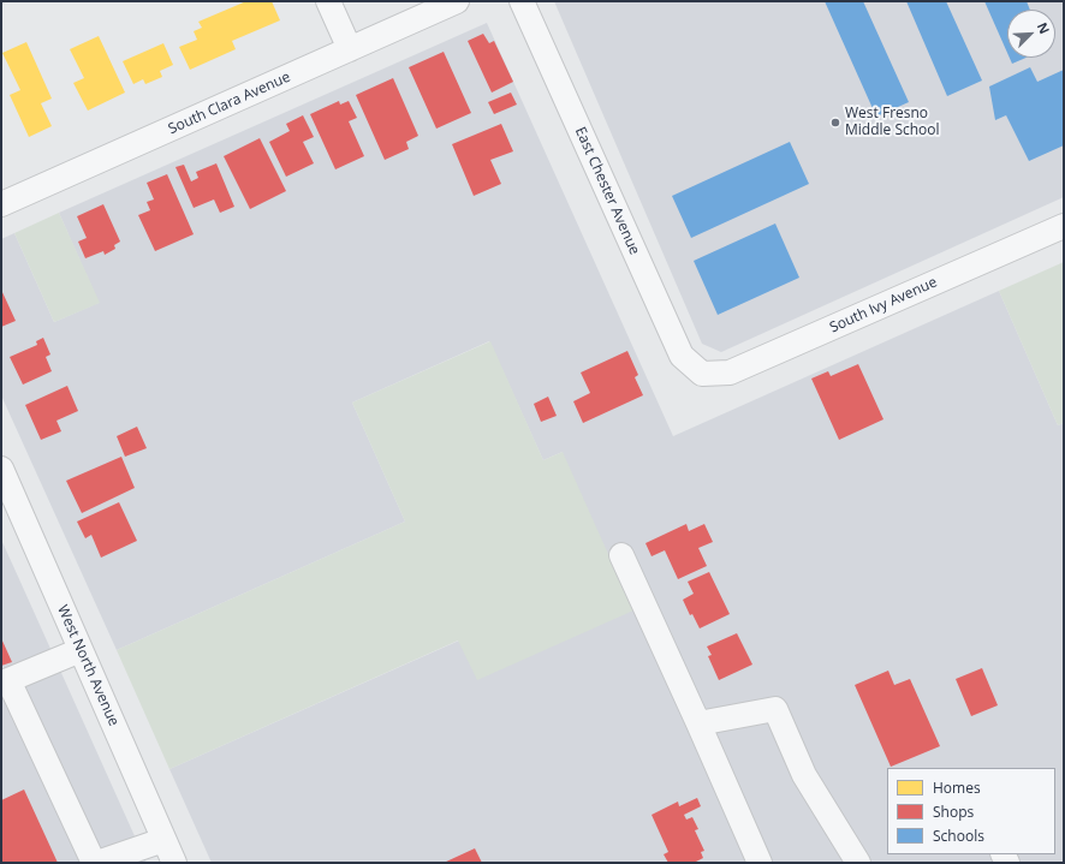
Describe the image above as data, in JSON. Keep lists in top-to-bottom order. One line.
{"streets":{"street":["South Clara Avenue","East Chester Avenue","South Ivy Avenue","West North Avenue"]},"crossings":[["East Chester Avenue","South Ivy Avenue"]],"places":["West Fresno Middle School"],"legend":["Homes","Shops","Schools"],"north":"top right"}
